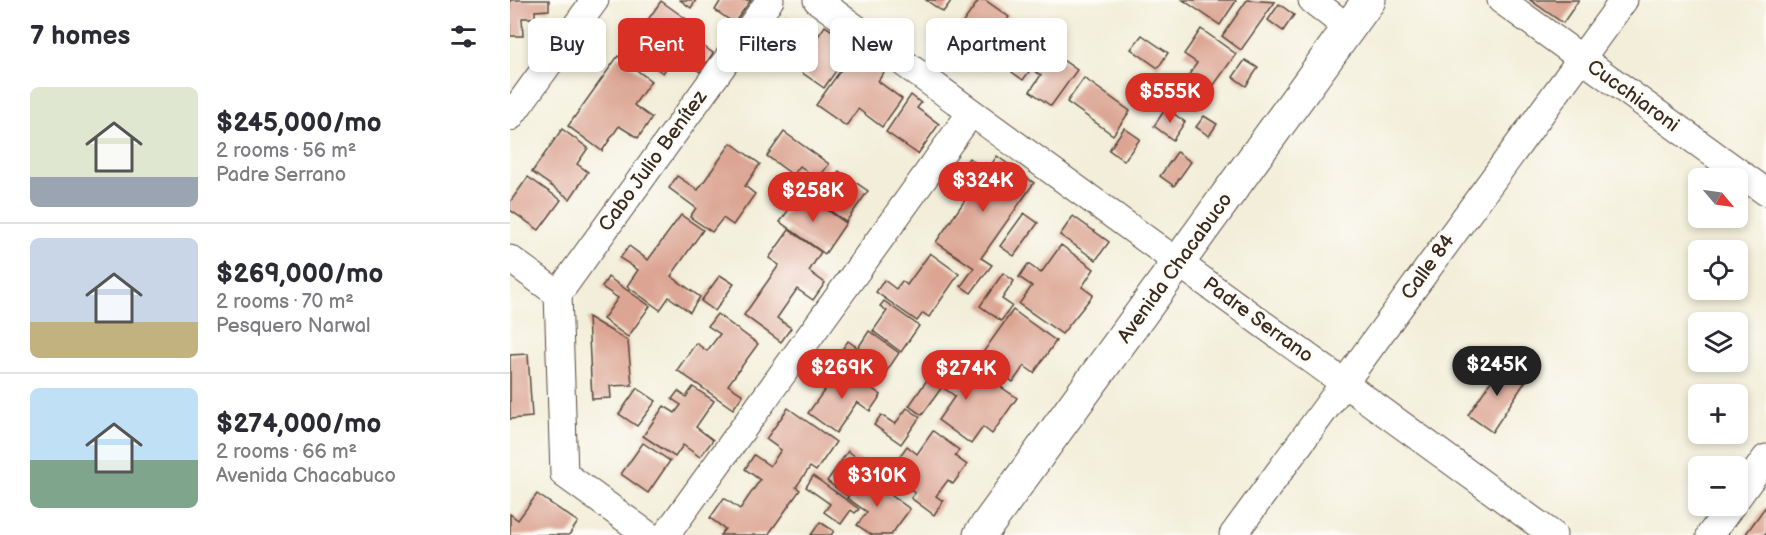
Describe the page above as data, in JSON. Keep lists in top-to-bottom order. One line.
{"streets":{"main road":["Avenida Chacabuco"],"street":["Cucchiaroni","Cabo Julio Benítez","Calle 84","Padre Serrano"]},"crossings":[["Cucchiaroni","Calle 84"],["Calle 84","Padre Serrano"],["Avenida Chacabuco","Padre Serrano"]],"north":"bottom right","page":{"heading":"7 homes","chip":["Buy","Rent","Filters","New","Apartment"],"list":[{"name":"$245,000/mo","note":"2 rooms · 56 m² · Padre Serrano"},{"name":"$269,000/mo","note":"2 rooms · 70 m² · Pesquero Narwal"},{"name":"$274,000/mo","note":"2 rooms · 66 m² · Avenida Chacabuco"}],"price":["$555K","$324K","$258K","$245K","$269K","$274K","$310K"],"map_buttons":["+","−"]}}
